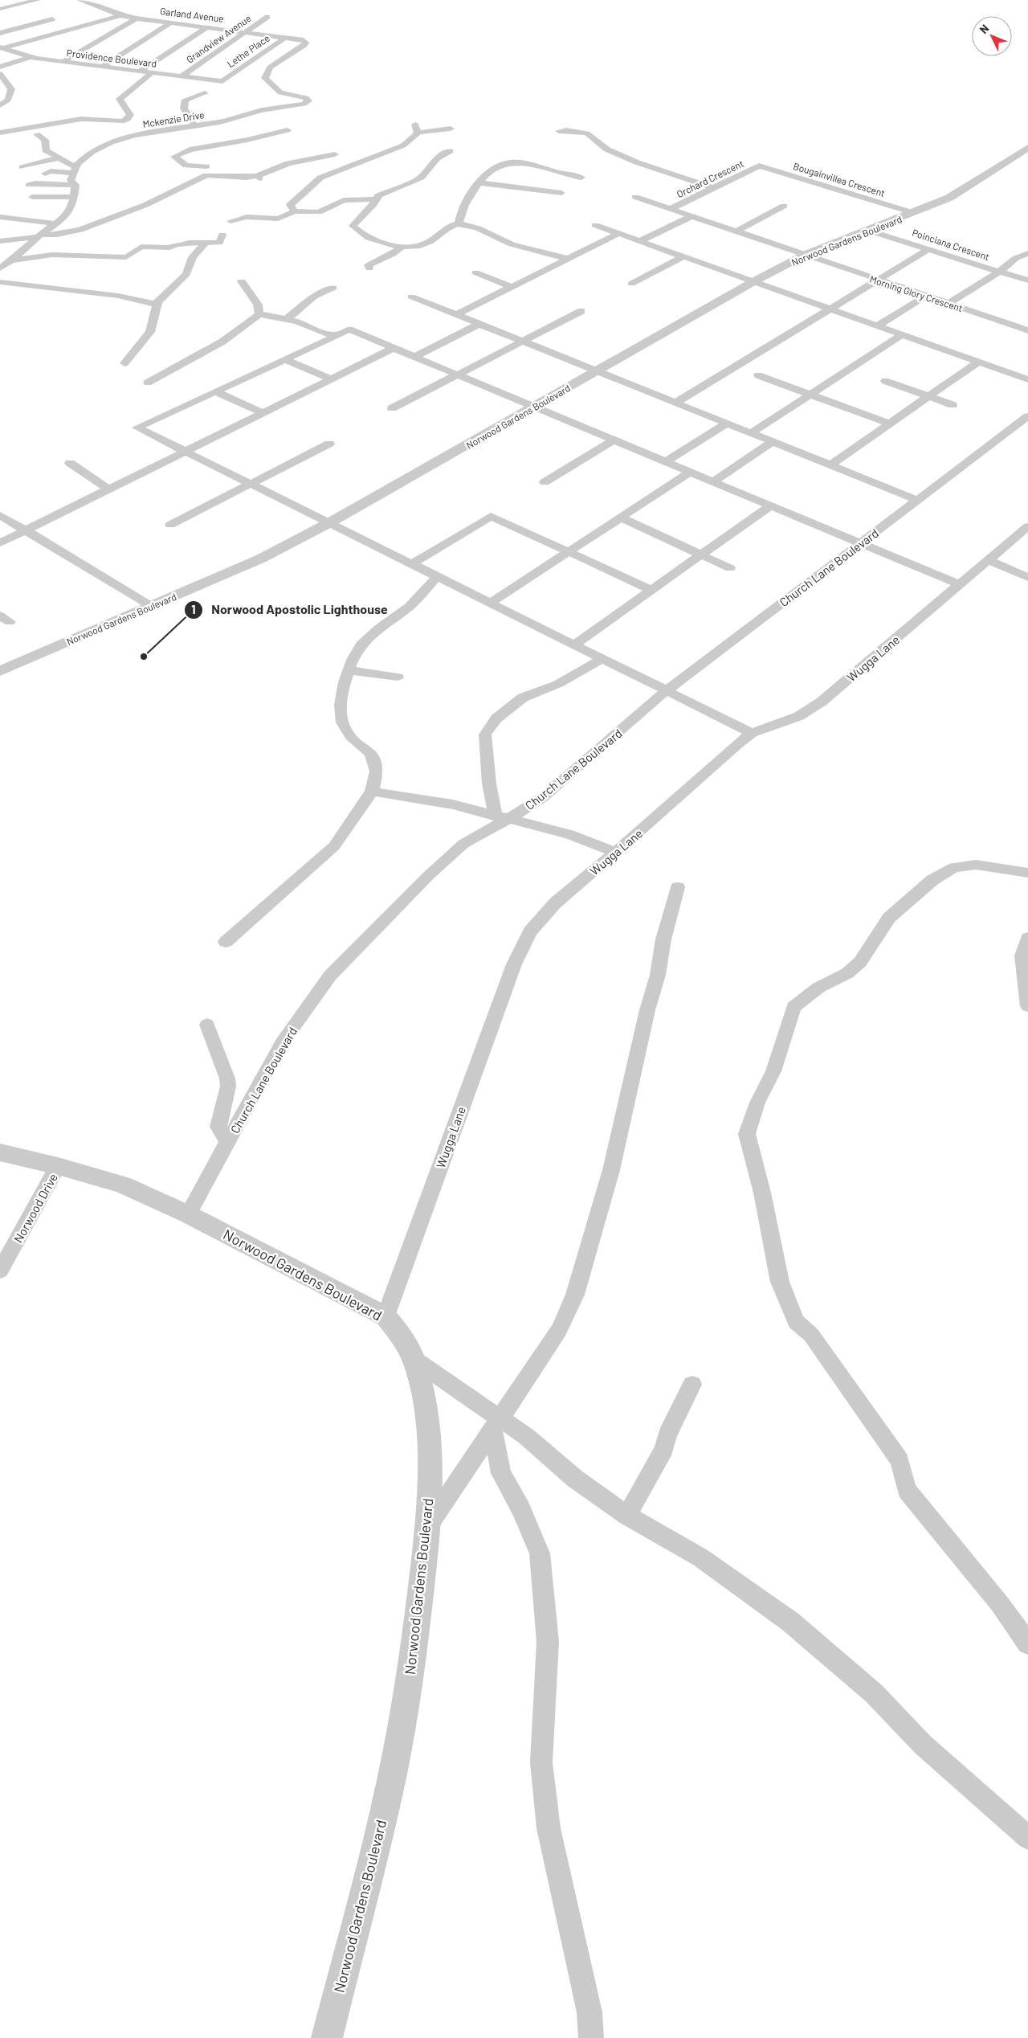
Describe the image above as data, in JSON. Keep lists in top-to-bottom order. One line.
{"streets":{"street":["Garland Avenue","Grandview Avenue","Lethe Place","Providence Boulevard","Mckenzie Drive","Orchard Crescent","Bougainvillea Crescent","Norwood Gardens Boulevard","Poinciana Crescent","Morning Glory Crescent","Church Lane Boulevard","Wugga Lane","Norwood Drive"]},"crossings":[["Garland Avenue","Grandview Avenue"],["Garland Avenue","Lethe Place"],["Garland Avenue","Mckenzie Drive"],["Grandview Avenue","Providence Boulevard"],["Lethe Place","Providence Boulevard"],["Orchard Crescent","Bougainvillea Crescent"],["Orchard Crescent","Morning Glory Crescent"],["Bougainvillea Crescent","Norwood Gardens Boulevard"],["Norwood Gardens Boulevard","Poinciana Crescent"],["Norwood Gardens Boulevard","Morning Glory Crescent"],["Norwood Gardens Boulevard","Church Lane Boulevard"],["Norwood Gardens Boulevard","Wugga Lane"],["Norwood Gardens Boulevard","Norwood Drive"]],"places":["Norwood Apostolic Lighthouse"],"north":"top left"}
